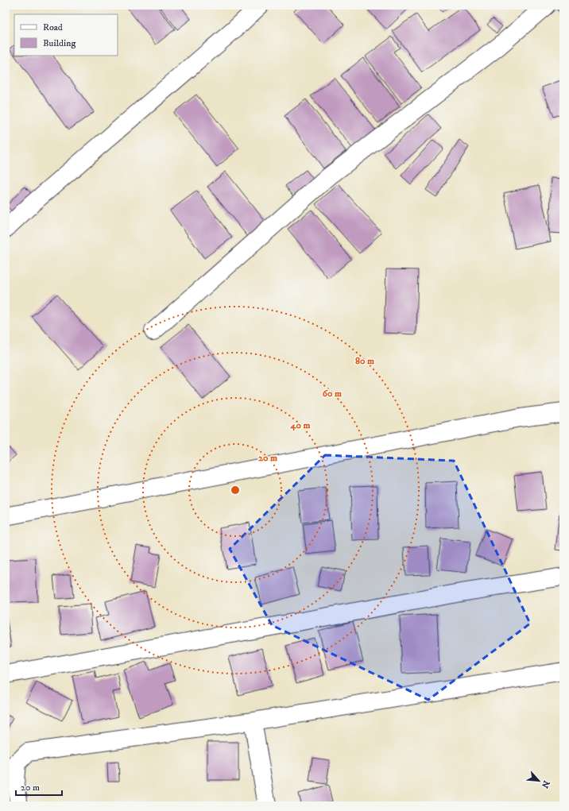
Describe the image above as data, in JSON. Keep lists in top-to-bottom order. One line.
{"legend":["Road","Building"],"scale_bar":"20 m","north":"bottom right","rings":["80 m","60 m","40 m","20 m"]}
